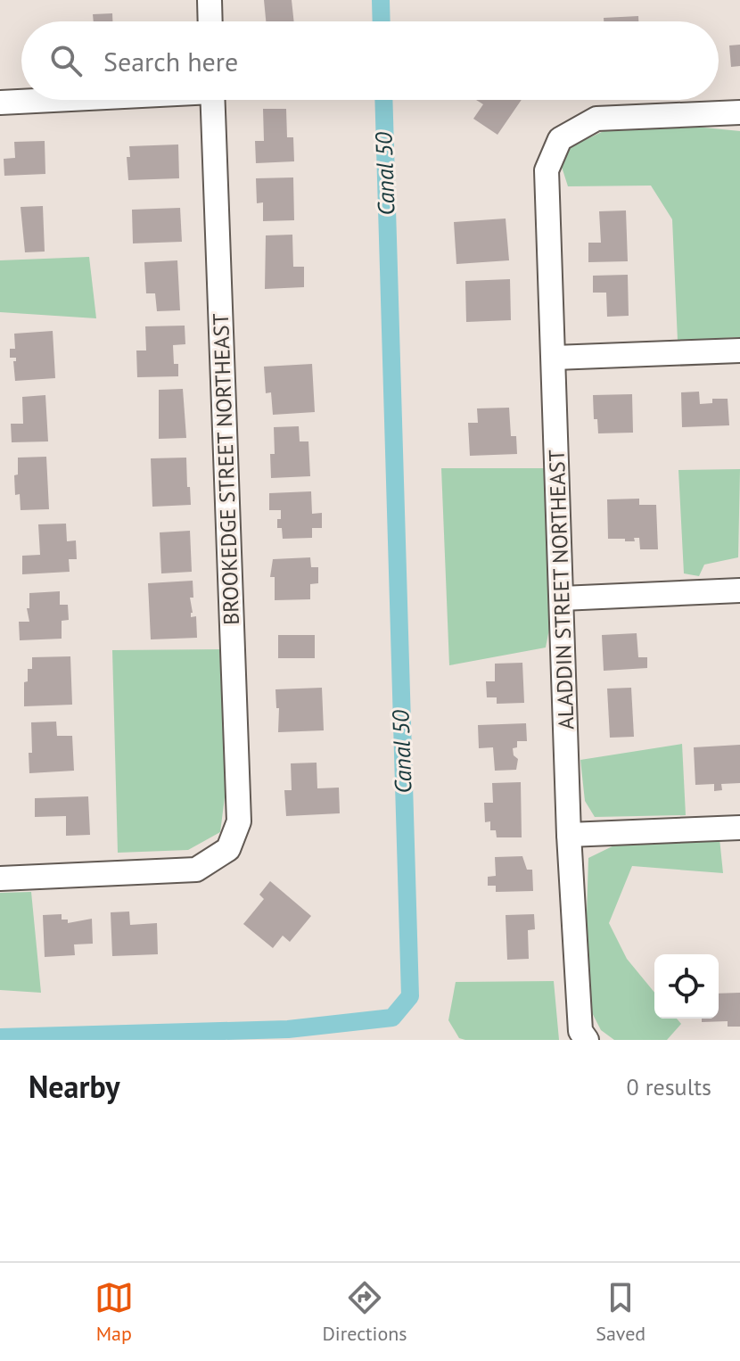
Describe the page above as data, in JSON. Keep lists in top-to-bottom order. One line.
{"streets":{"street":["BROOKEDGE STREET NORTHEAST","ALADDIN STREET NORTHEAST"]},"water":["Canal 50"],"page":{"search":"Search here","heading":["Nearby","0 results"],"nav":["Map","Directions","Saved"]}}
